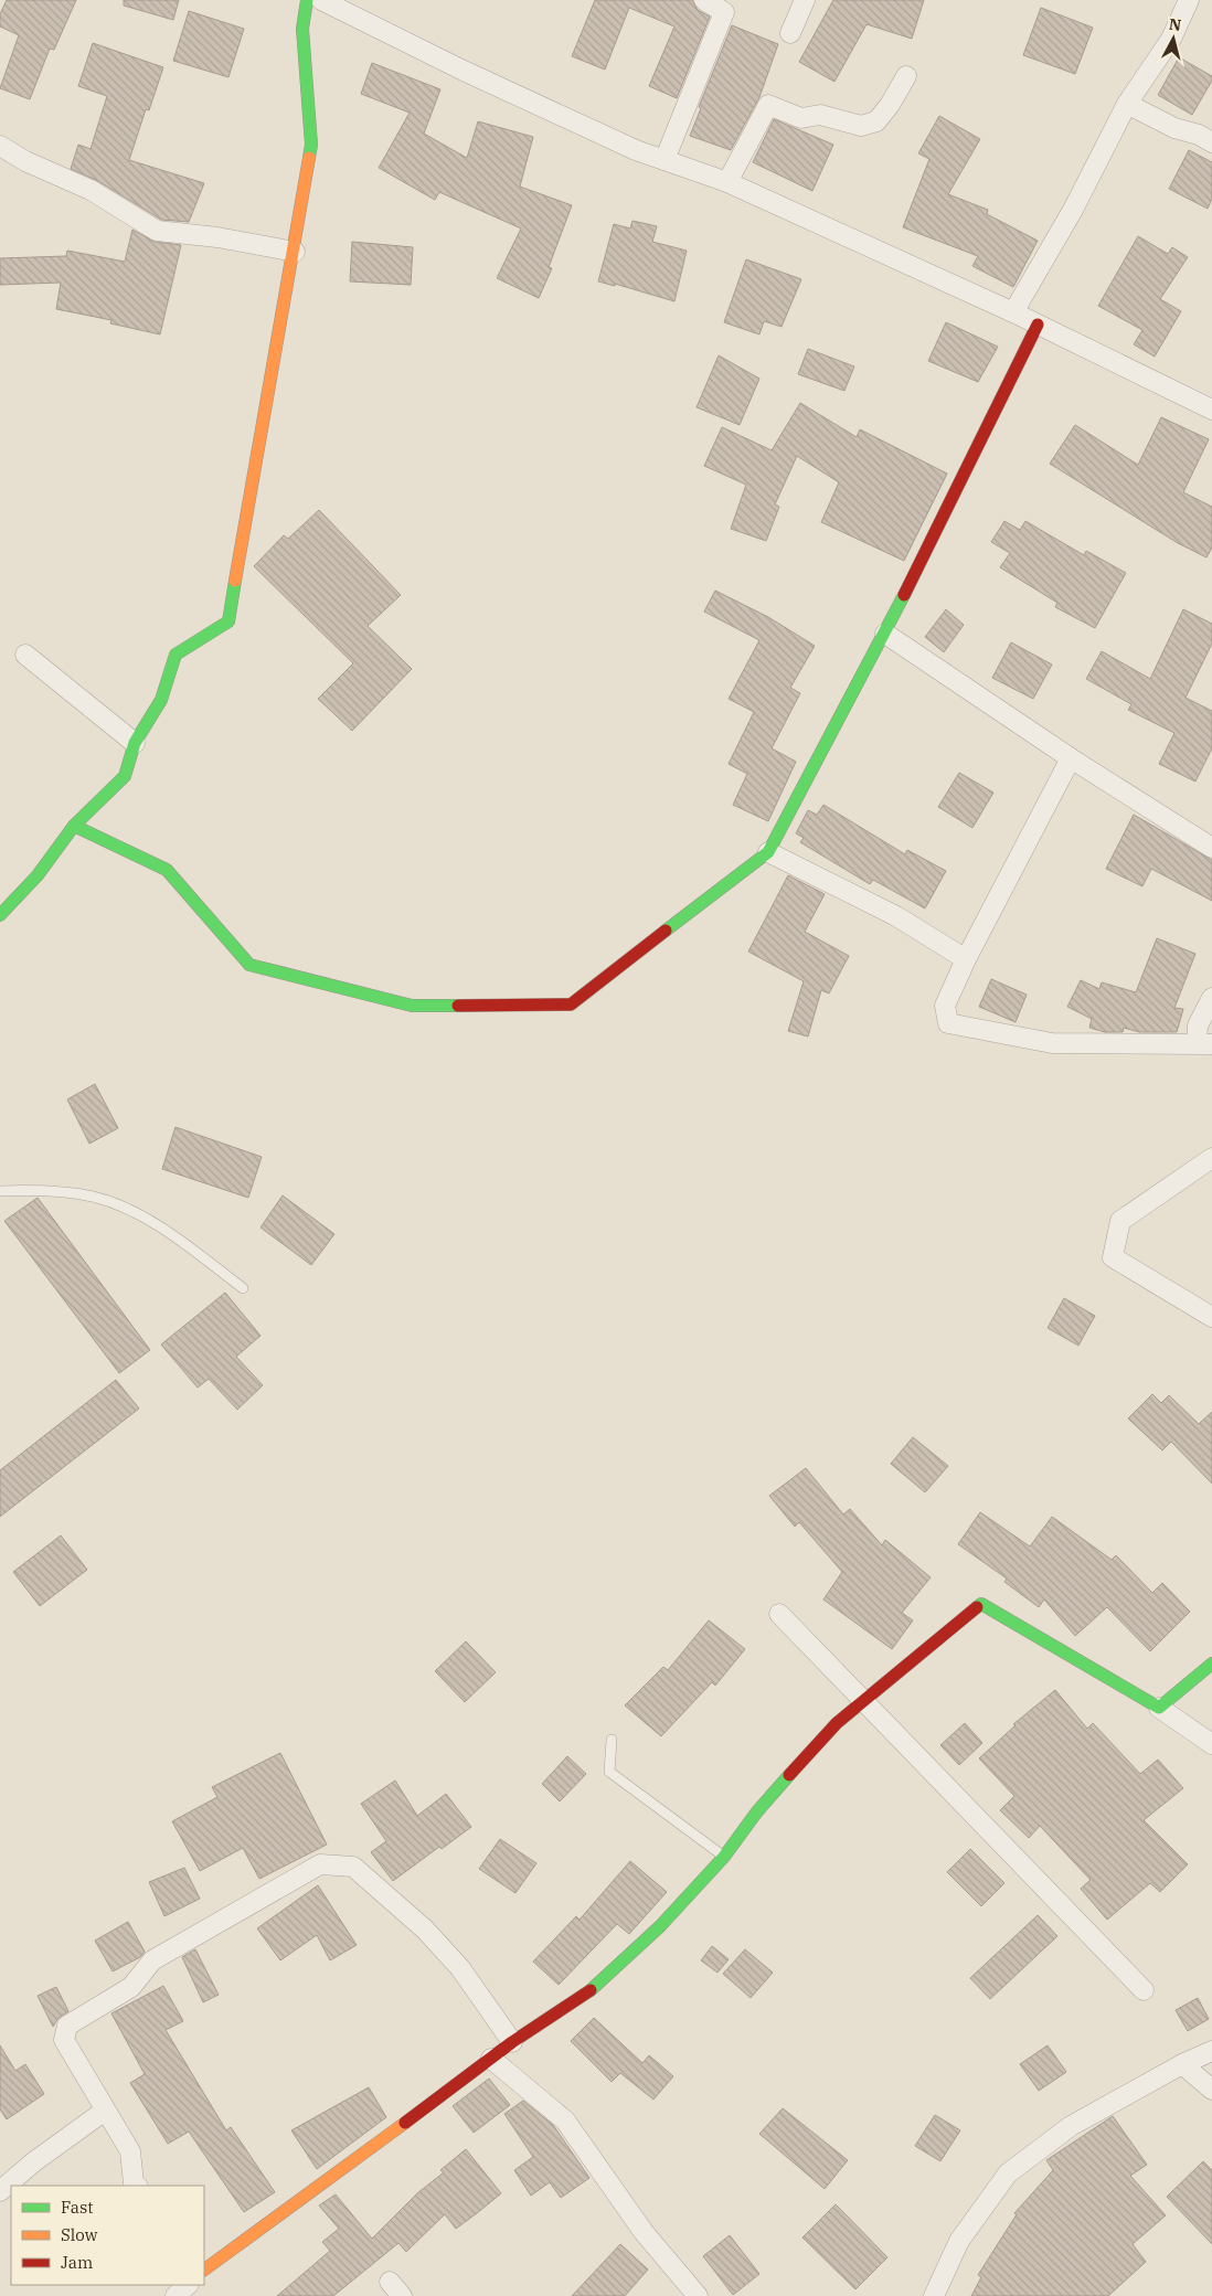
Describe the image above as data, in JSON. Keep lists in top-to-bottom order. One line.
{"legend":["Fast","Slow","Jam"],"north":"top"}
